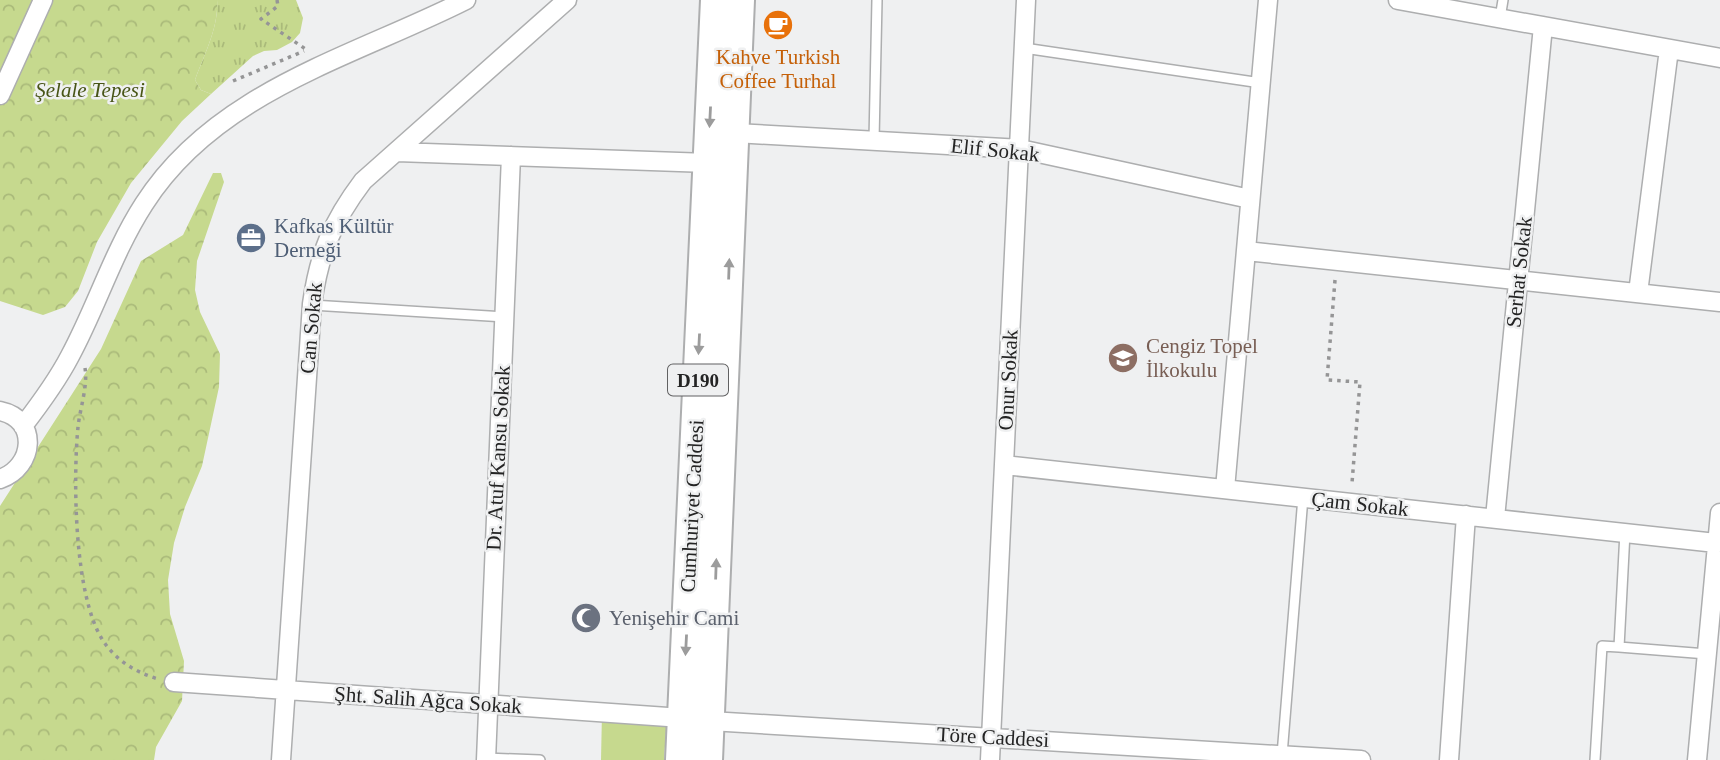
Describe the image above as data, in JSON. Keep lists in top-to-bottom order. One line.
{"streets":{"highway":["D190","Cumhuriyet Caddesi"],"street":["Elif Sokak","Serhat Sokak","Can Sokak","Onur Sokak","Dr. Atuf Kansu Sokak","Çam Sokak","Şht. Salih Ağca Sokak","Töre Caddesi"]},"crossings":[["Elif Sokak","Onur Sokak"],["Elif Sokak","Cumhuriyet Caddesi"],["Serhat Sokak","Çam Sokak"],["Can Sokak","Şht. Salih Ağca Sokak"],["Onur Sokak","Çam Sokak"],["Onur Sokak","Töre Caddesi"],["Dr. Atuf Kansu Sokak","Şht. Salih Ağca Sokak"],["Cumhuriyet Caddesi","Şht. Salih Ağca Sokak"],["Cumhuriyet Caddesi","Töre Caddesi"],["Şht. Salih Ağca Sokak","Töre Caddesi"]],"parks":["Şelale Tepesi"],"places":{"cafe":["Kahve Turkish Coffee Turhal"],"office":["Kafkas Kültür Derneği"],"school or university":["Cengiz Topel İlkokulu"],"mosque":["Yenişehir Cami"]}}
